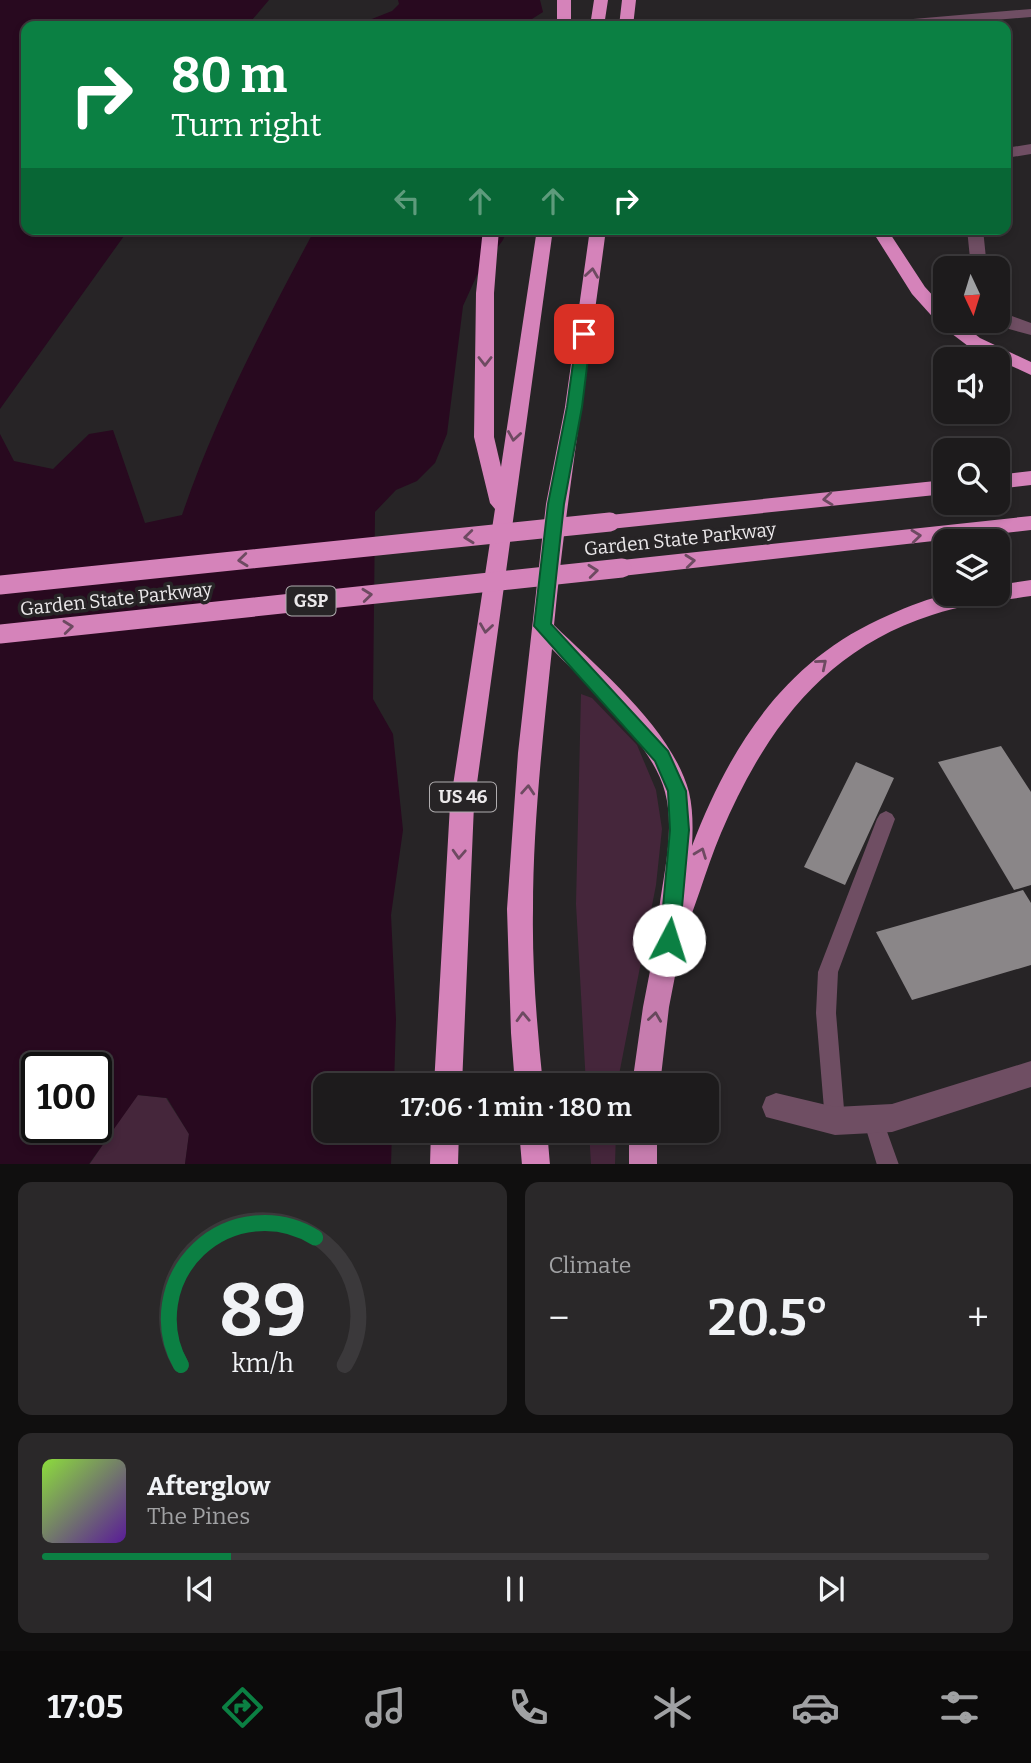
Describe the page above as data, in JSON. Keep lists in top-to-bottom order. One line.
{"streets":{"highway":["Garden State Parkway","GSP","US 46"]},"north":"bottom","page":{"turn":["80 m","Turn right"],"limit":"100","trip":"17:06 · 1 min · 180 m","tile":"Climate","heat":["−","20.5°","+"],"song":["Afterglow","The Pines"],"tabs":"17:05","gauge":["89","km/h"]}}
